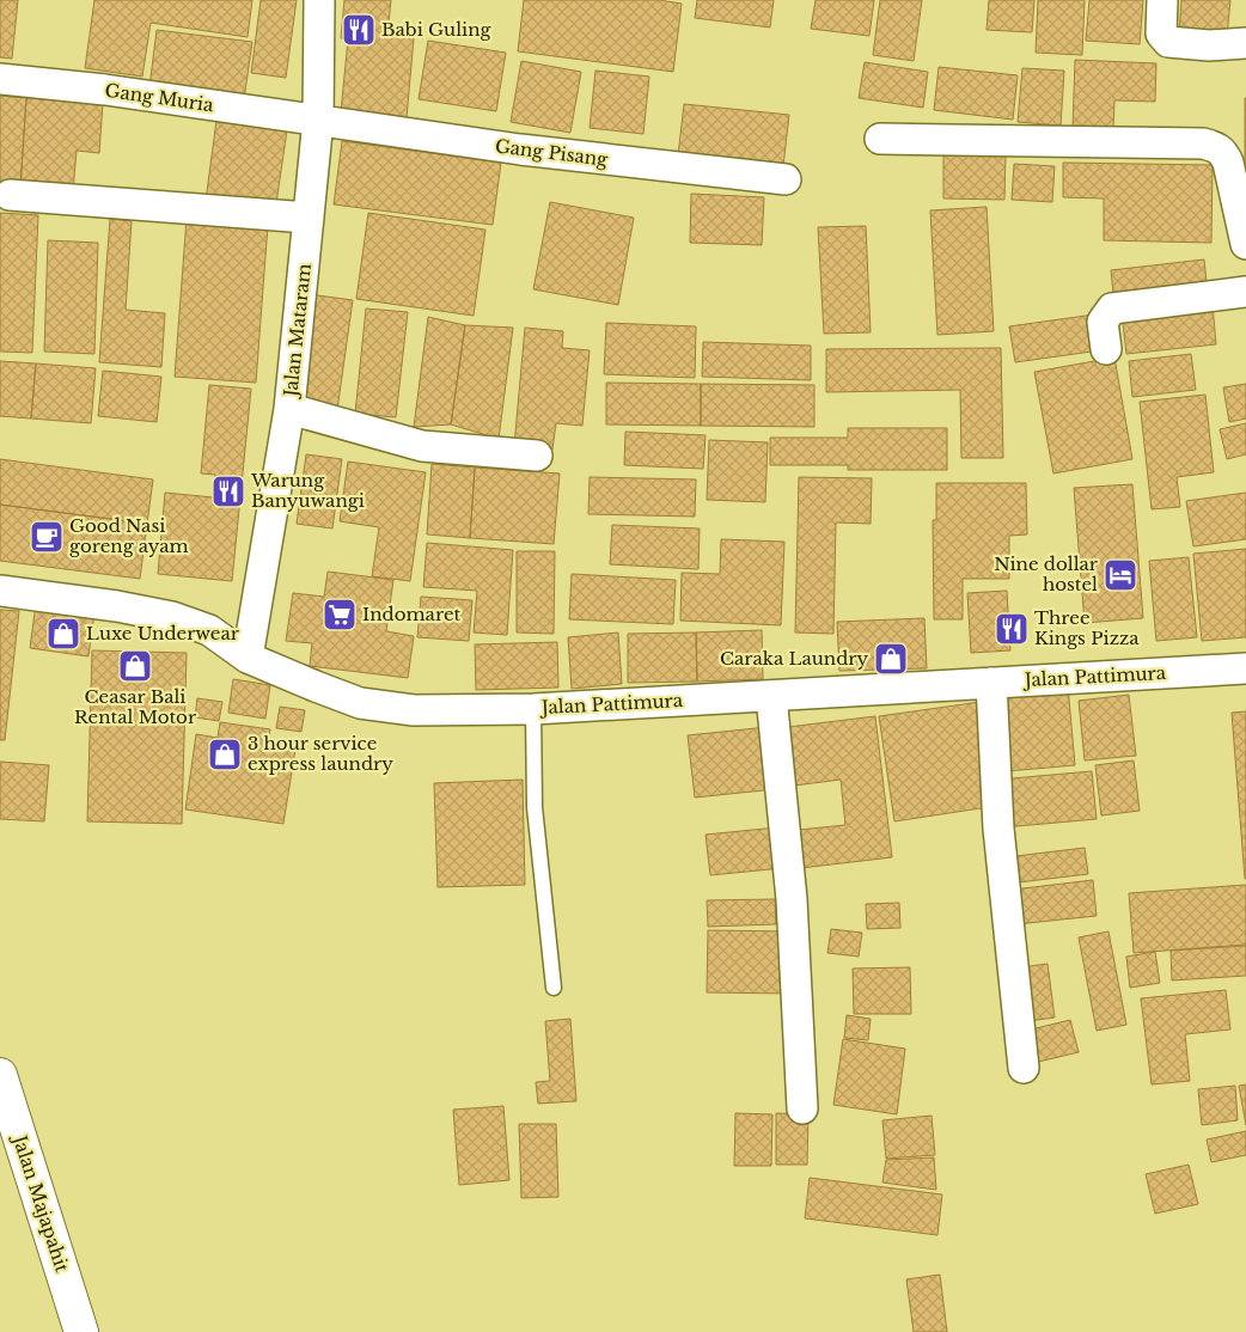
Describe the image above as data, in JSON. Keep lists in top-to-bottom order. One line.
{"streets":{"street":["Gang Muria","Gang Pisang","Jalan Mataram","Jalan Pattimura","Jalan Majapahit"]},"crossings":[["Gang Muria","Gang Pisang"],["Gang Muria","Jalan Mataram"],["Gang Pisang","Jalan Mataram"],["Jalan Mataram","Jalan Pattimura"]],"places":{"restaurant":["Babi Guling","Warung Banyuwangi","Three Kings Pizza"],"cafe":["Good Nasi goreng ayam"],"hotel":["Nine dollar hostel"],"supermarket":["Indomaret"],"shop":["Luxe Underwear","Caraka Laundry","Ceasar Bali Rental Motor","3 hour service express laundry"]}}
